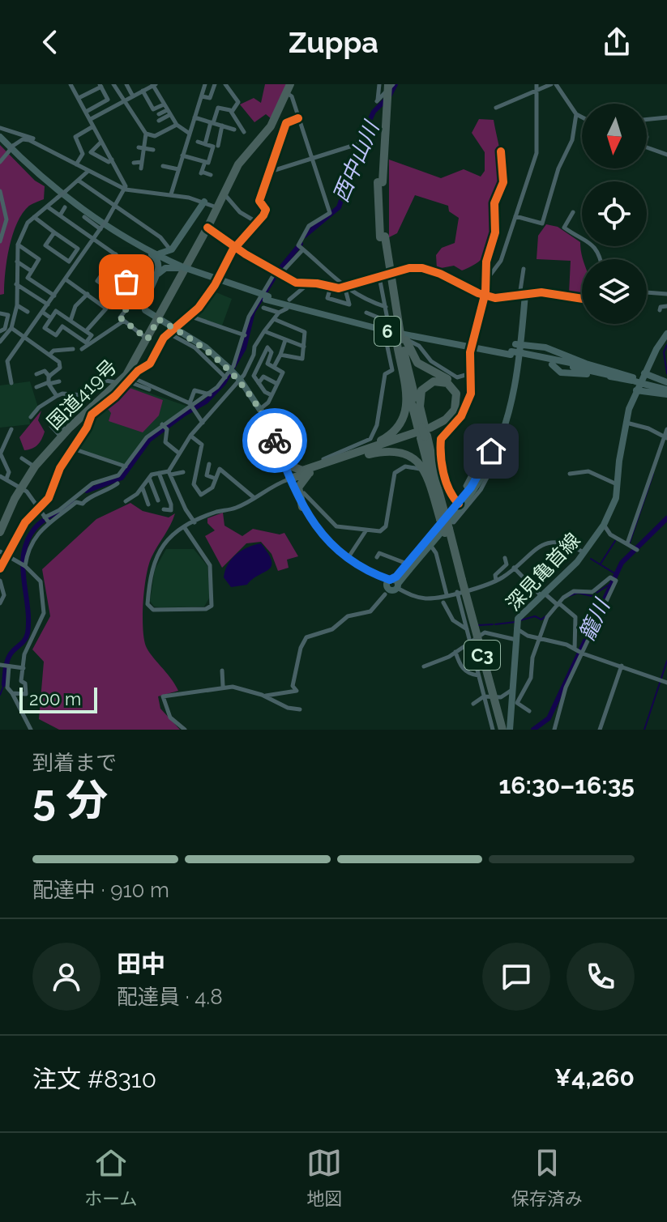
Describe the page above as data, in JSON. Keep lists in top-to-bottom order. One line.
{"streets":{"highway":["国道419号","C3"],"main road":["6","深見亀首線"]},"crossings":[["6","深見亀首線"]],"water":["西中山川","籠川"],"scale_bar":"200 m","north":"bottom","page":{"header":"Zuppa","scale":"200 m","heading":["5 分","到着まで","16:30–16:35"],"panel":["田中","配達員 · 4.8","注文 #8310","¥4,260"],"bar":"配達中 · 910 m","tabs":["ホーム","地図","保存済み"]}}
